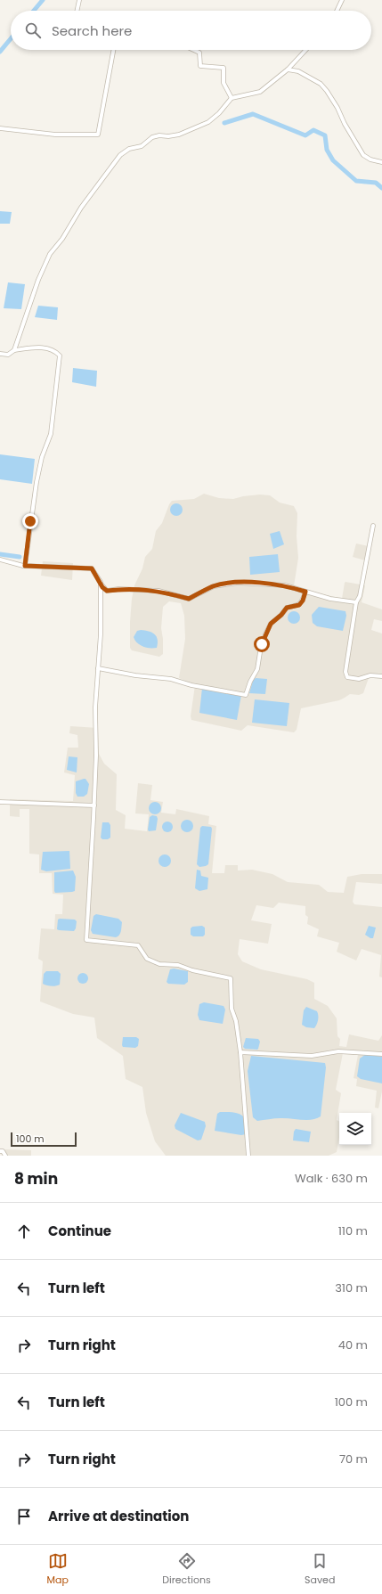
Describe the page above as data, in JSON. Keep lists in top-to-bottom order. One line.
{"scale_bar":"100 m","page":{"search":"Search here","scale":"100 m","heading":["8 min","Walk · 630 m"],"list":[["Continue","110 m"],["Turn left","310 m"],["Turn right","40 m"],["Turn left","100 m"],["Turn right","70 m"],"Arrive at destination"],"nav":["Map","Directions","Saved"]}}
